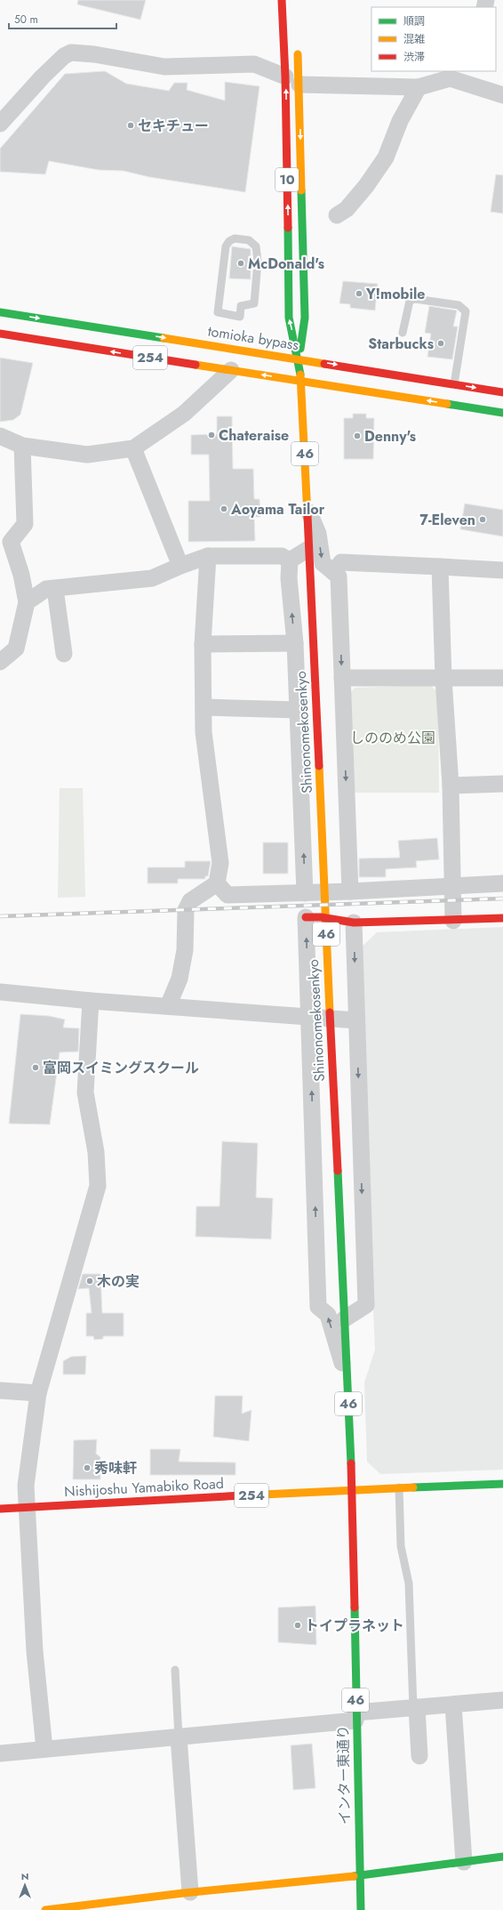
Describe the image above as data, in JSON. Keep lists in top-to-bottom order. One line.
{"streets":{"main road":["10","tomioka bypass","254","46","Shinonomekosenkyo","Nishijoshu Yamabiko Road","インター東通り"]},"crossings":[["10","tomioka bypass"],["10","46"],["tomioka bypass","46"],["254","46"],["46","Shinonomekosenkyo"],["46","Nishijoshu Yamabiko Road"],["46","インター東通り"],["Nishijoshu Yamabiko Road","インター東通り"]],"parks":["しののめ公園"],"places":["セキチュー","McDonald's","Y!mobile","Starbucks","Chateraise","Denny's","Aoyama Tailor","7-Eleven","富岡スイミングスクール","木の実","秀味軒","トイプラネット"],"legend":["順調","混雑","渋滞"],"scale_bar":"50 m","north":"top"}
